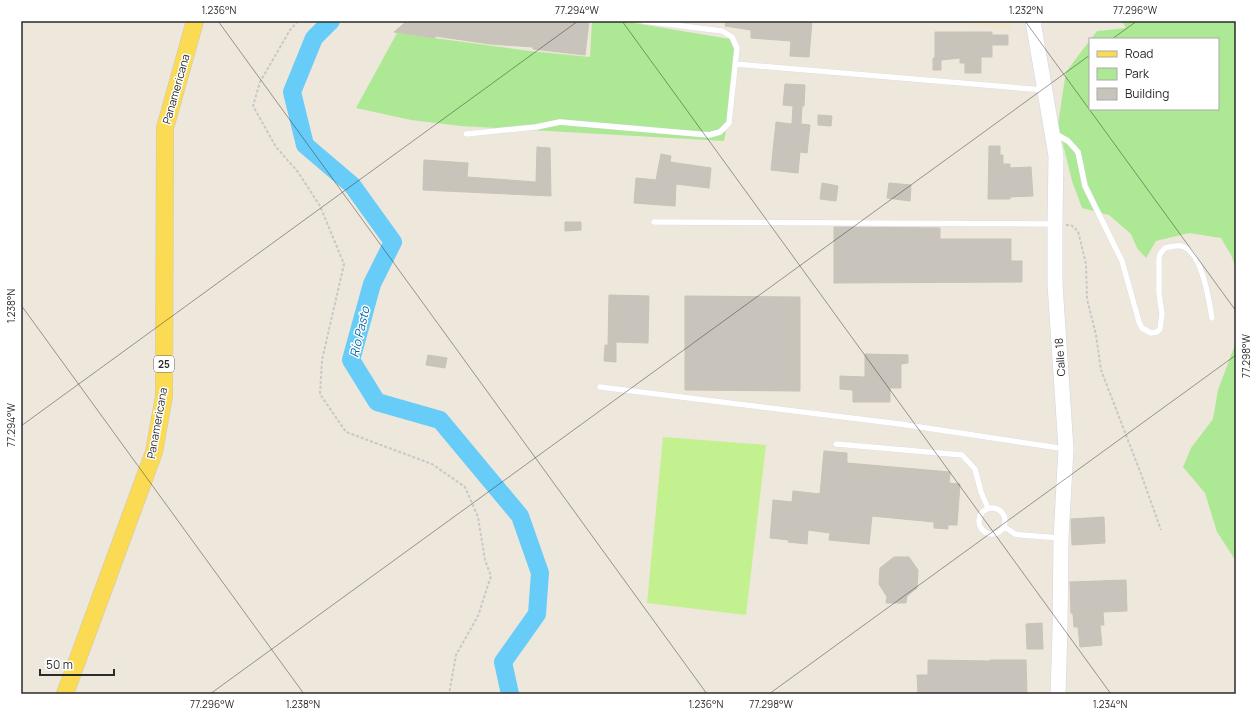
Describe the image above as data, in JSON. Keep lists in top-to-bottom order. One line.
{"streets":{"main road":["Panamericana","Calle 18","25"]},"water":["Río Pasto"],"legend":["Road","Park","Building"],"scale_bar":"50 m","coordinates":["1.236°N","77.294°W","1.232°N","77.296°W","1.238°N","77.298°W","1.234°N"]}
